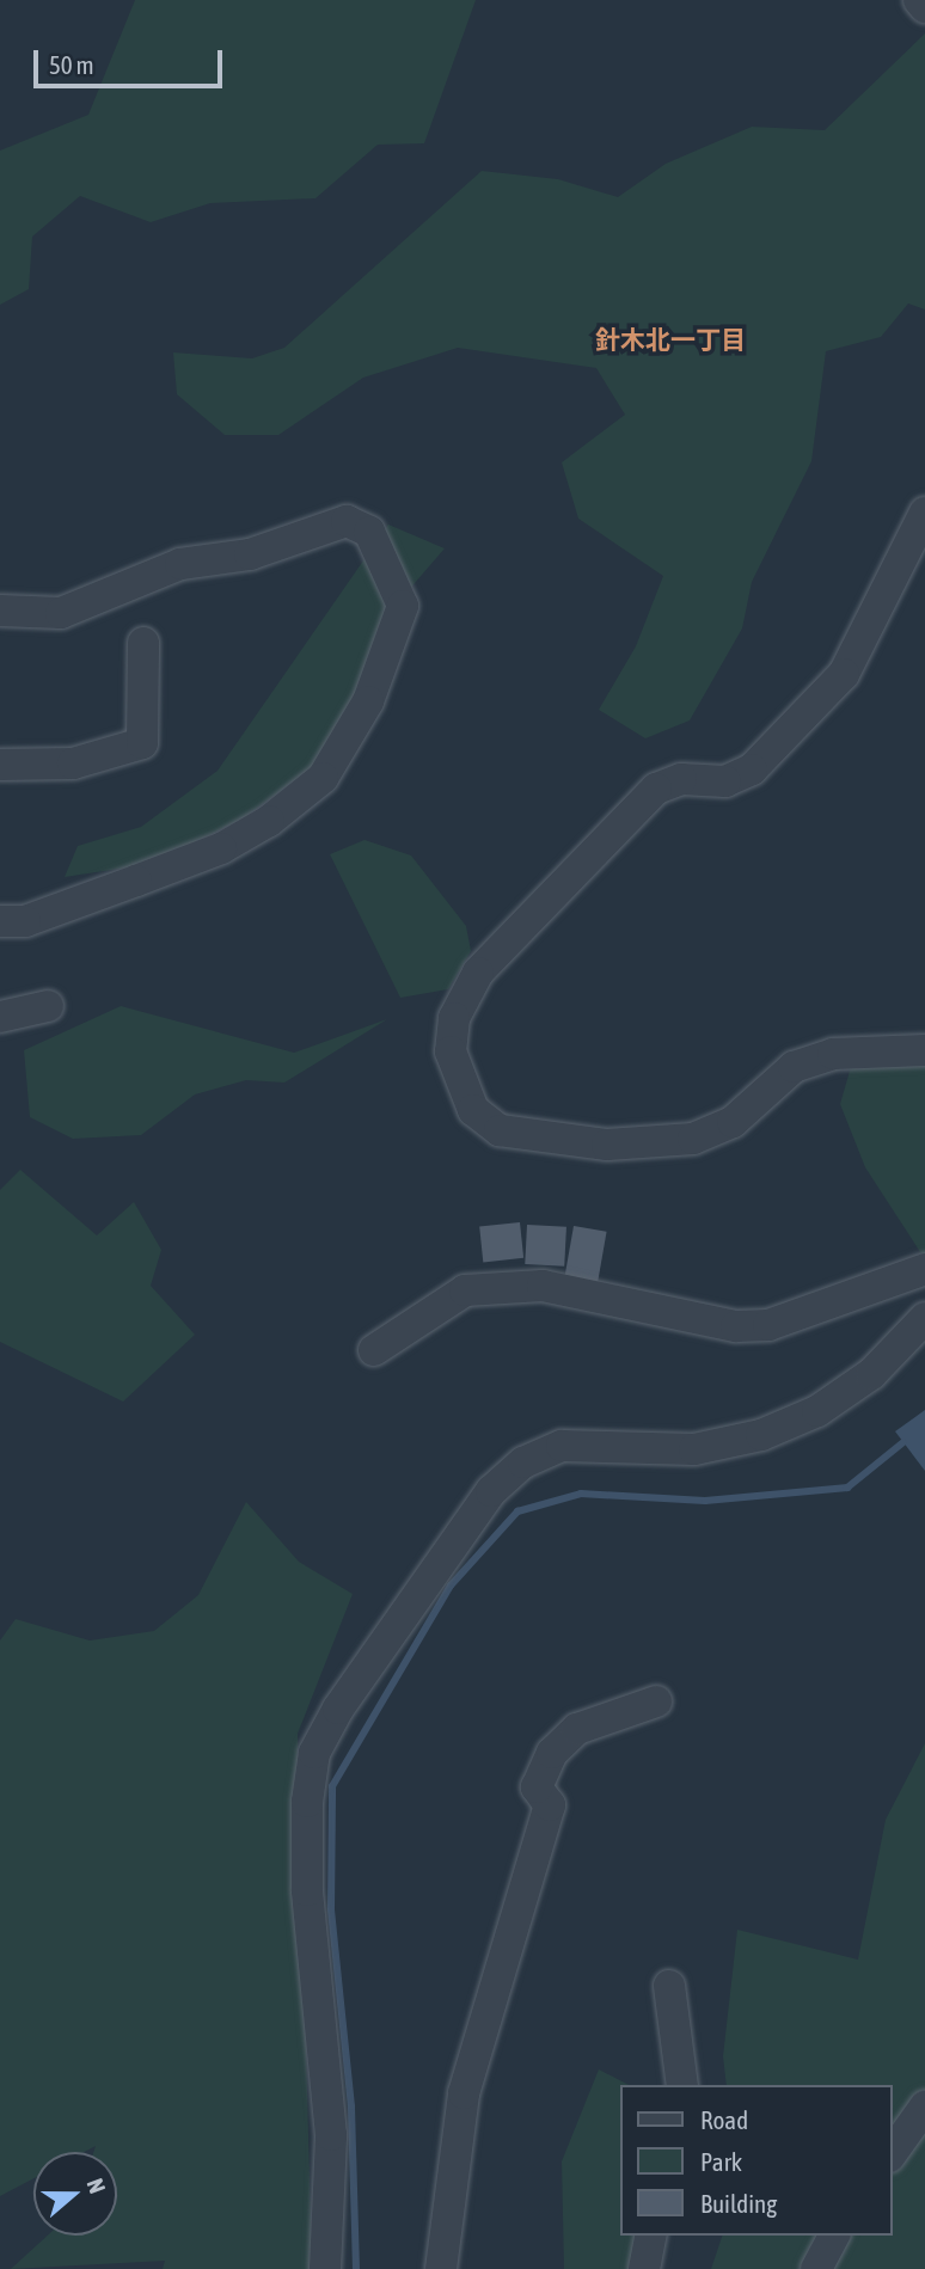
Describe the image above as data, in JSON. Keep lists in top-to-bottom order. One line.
{"districts":["針木北一丁目"],"legend":["Road","Park","Building"],"scale_bar":"50 m","north":"right"}
